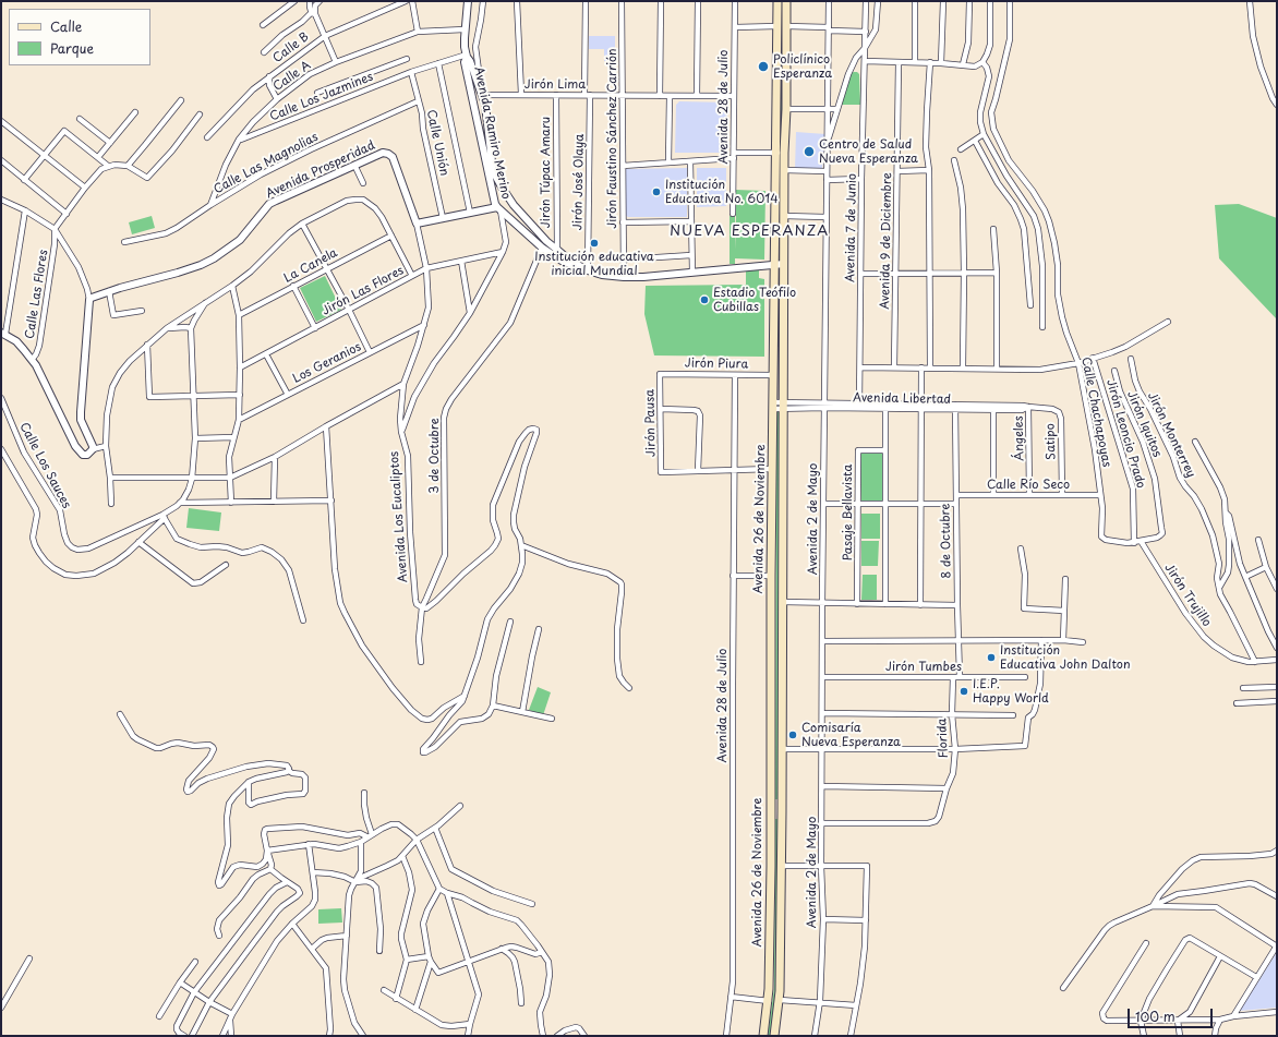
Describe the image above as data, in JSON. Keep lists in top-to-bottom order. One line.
{"streets":{"main road":["Avenida 26 de Noviembre"],"street":["Calle B","Calle A","Jirón Lima","Calle Los Jazmines","Avenida 28 de Julio","Avenida Ramiro Merino","Jirón Faustino Sánchez Carrión","Calle Unión","Calle Las Magnolias","Avenida Prosperidad","Jirón Túpac Amaru","Jirón José Olaya","Avenida 7 de Junio","Avenida 9 de Diciembre","La Canela","Jirón Las Flores","Calle Las Flores","Los Geranios","Jirón Piura","Avenida Libertad","Calle Chachapoyas","Jirón Pausa","Jirón Iquitos","Jirón Leoncio Prado","Jirón Monterrey","Ángeles","Satipo","3 de Octubre","Calle Los Sauces","Calle Río Seco","Pasaje Bellavista","Avenida Los Eucaliptos","Avenida 2 de Mayo","8 de Octubre","Jirón Trujillo","Jirón Tumbes","Florida"]},"crossings":[["Calle A","Calle Los Jazmines"],["Calle A","Avenida Ramiro Merino"],["Calle A","Calle Las Magnolias"],["Jirón Lima","Avenida 28 de Julio"],["Jirón Lima","Avenida Ramiro Merino"],["Jirón Lima","Jirón Faustino Sánchez Carrión"],["Jirón Lima","Jirón Túpac Amaru"],["Jirón Lima","Jirón José Olaya"],["Calle Los Jazmines","Avenida Ramiro Merino"],["Calle Los Jazmines","Calle Unión"],["Avenida 28 de Julio","Jirón Piura"],["Avenida Ramiro Merino","Jirón Faustino Sánchez Carrión"],["Avenida Ramiro Merino","Jirón Túpac Amaru"],["Avenida Ramiro Merino","Jirón José Olaya"],["Avenida Ramiro Merino","3 de Octubre"],["Avenida Ramiro Merino","Avenida 26 de Noviembre"],["Calle Unión","Calle Las Magnolias"],["Avenida Prosperidad","Jirón Las Flores"],["Avenida Prosperidad","Avenida Los Eucaliptos"],["Avenida 7 de Junio","Avenida Libertad"],["Jirón Las Flores","Avenida Los Eucaliptos"],["Los Geranios","Avenida Los Eucaliptos"],["Jirón Piura","Jirón Pausa"],["Jirón Piura","Avenida 26 de Noviembre"],["Avenida Libertad","Ángeles"],["Avenida Libertad","Satipo"],["Avenida Libertad","Avenida 26 de Noviembre"],["Avenida Libertad","Avenida 2 de Mayo"],["Avenida Libertad","8 de Octubre"],["Calle Chachapoyas","Jirón Leoncio Prado"],["Calle Chachapoyas","Calle Río Seco"],["Jirón Iquitos","Jirón Trujillo"],["Jirón Monterrey","Jirón Trujillo"],["Ángeles","Calle Río Seco"],["Satipo","Calle Río Seco"],["3 de Octubre","Avenida Los Eucaliptos"],["Calle Río Seco","8 de Octubre"],["Avenida 2 de Mayo","Jirón Tumbes"],["Avenida 2 de Mayo","Florida"],["8 de Octubre","Jirón Tumbes"],["Jirón Tumbes","Florida"]],"districts":["NUEVA ESPERANZA"],"places":["Policlínico Esperanza","Centro de Salud Nueva Esperanza","Institución Educativa No. 6014","Institución educativa inicial Mundial","Estadio Teófilo Cubillas","Institución Educativa John Dalton","I.E.P. Happy World","Comisaría Nueva Esperanza"],"legend":["Calle","Parque"],"scale_bar":"100 m"}
